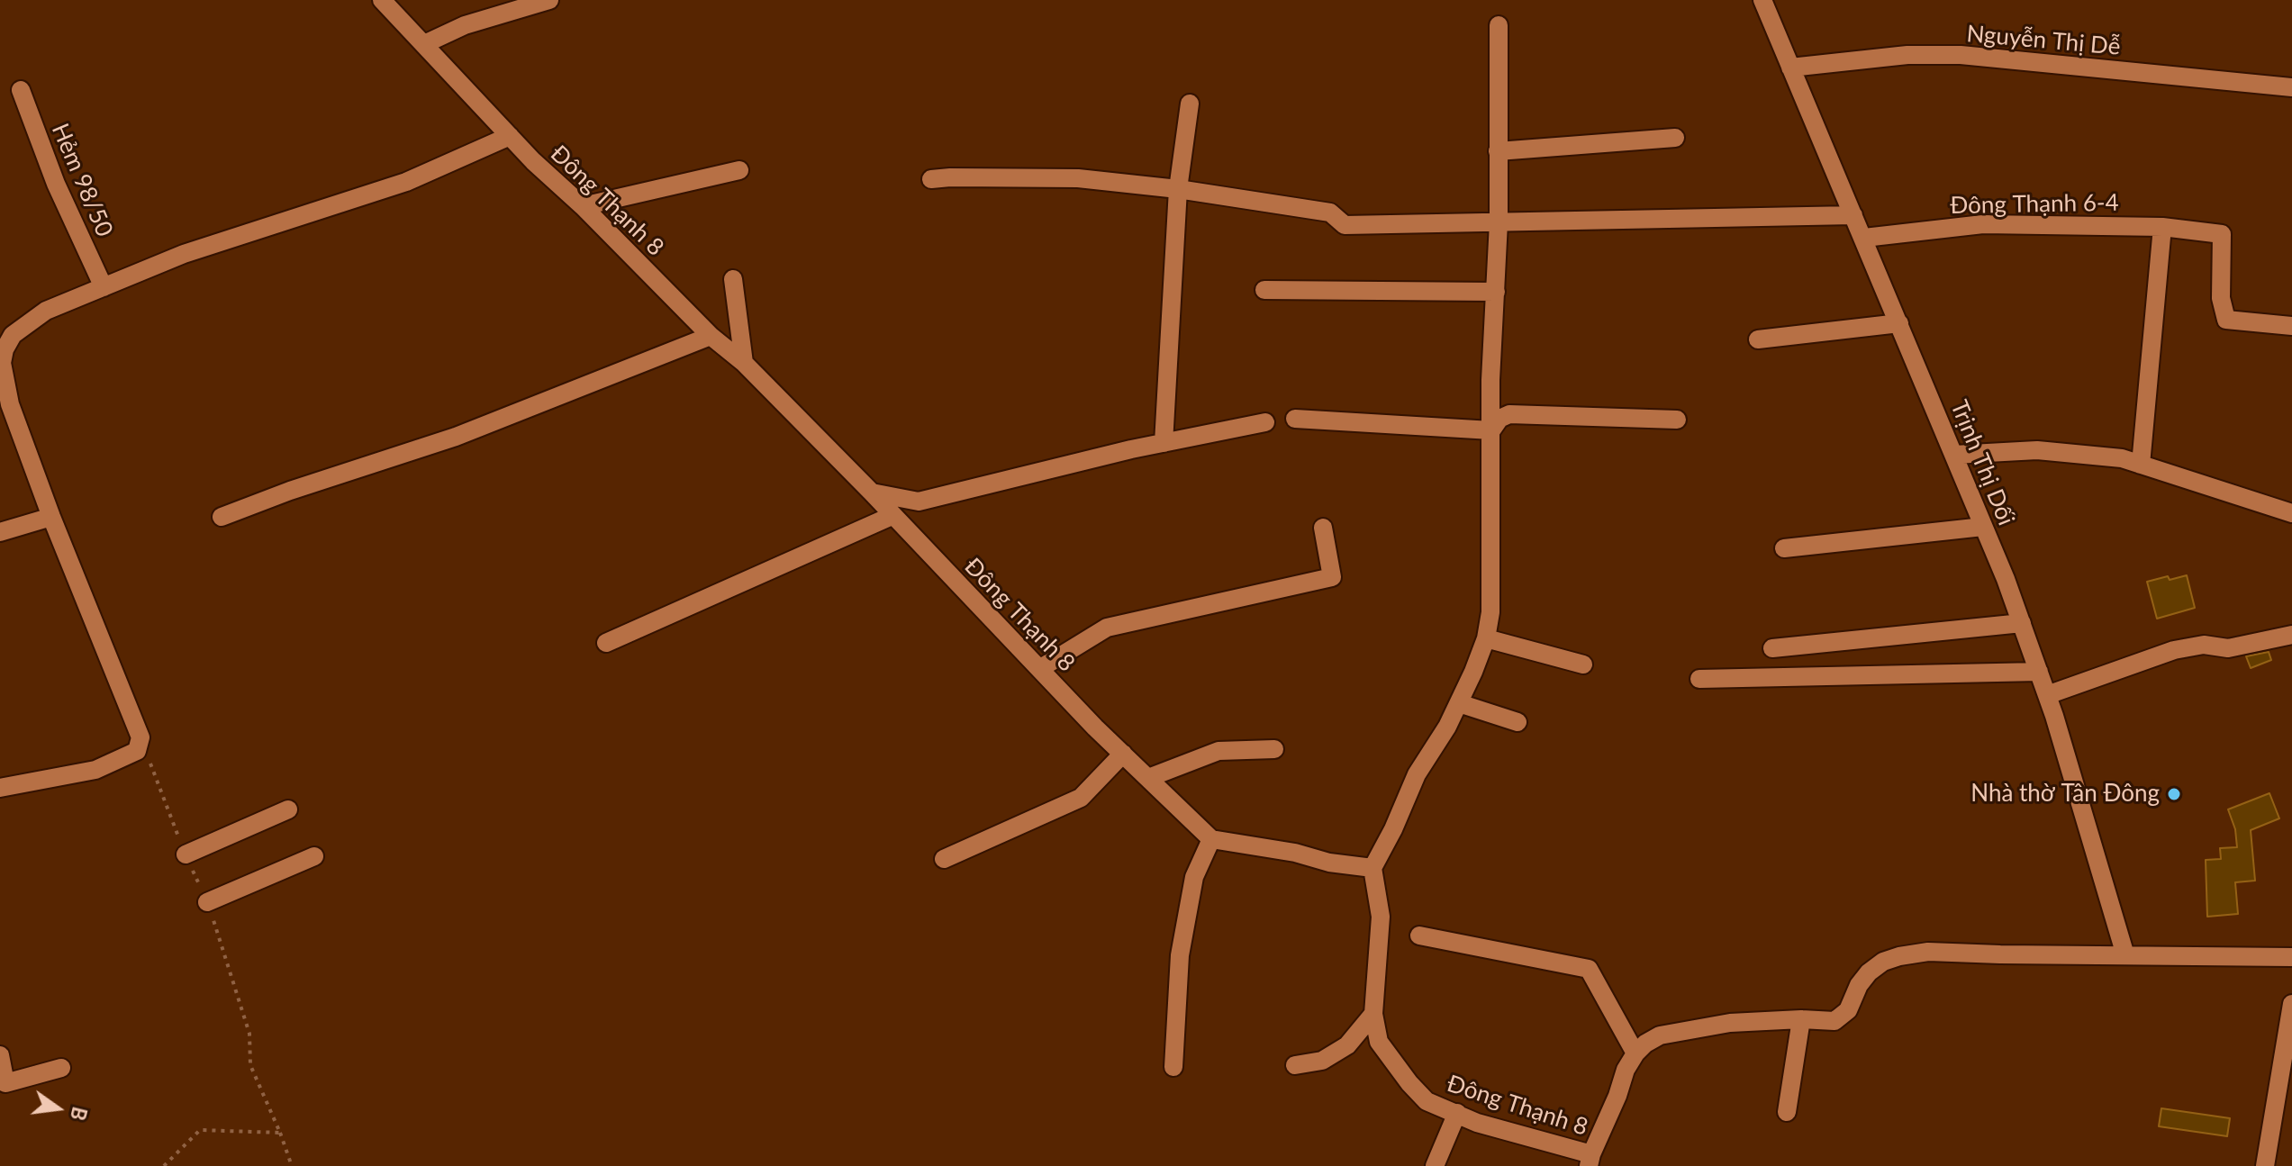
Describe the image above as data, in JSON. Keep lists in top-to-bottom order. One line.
{"streets":{"street":["Nguyễn Thị Dễ","Hẻm 98/50","Đông Thạnh 8","Đông Thạnh 6-4","Trịnh Thị Dối"]},"crossings":[["Nguyễn Thị Dễ","Trịnh Thị Dối"],["Đông Thạnh 6-4","Trịnh Thị Dối"]],"places":["Nhà thờ Tân Đông"],"north":"right"}
